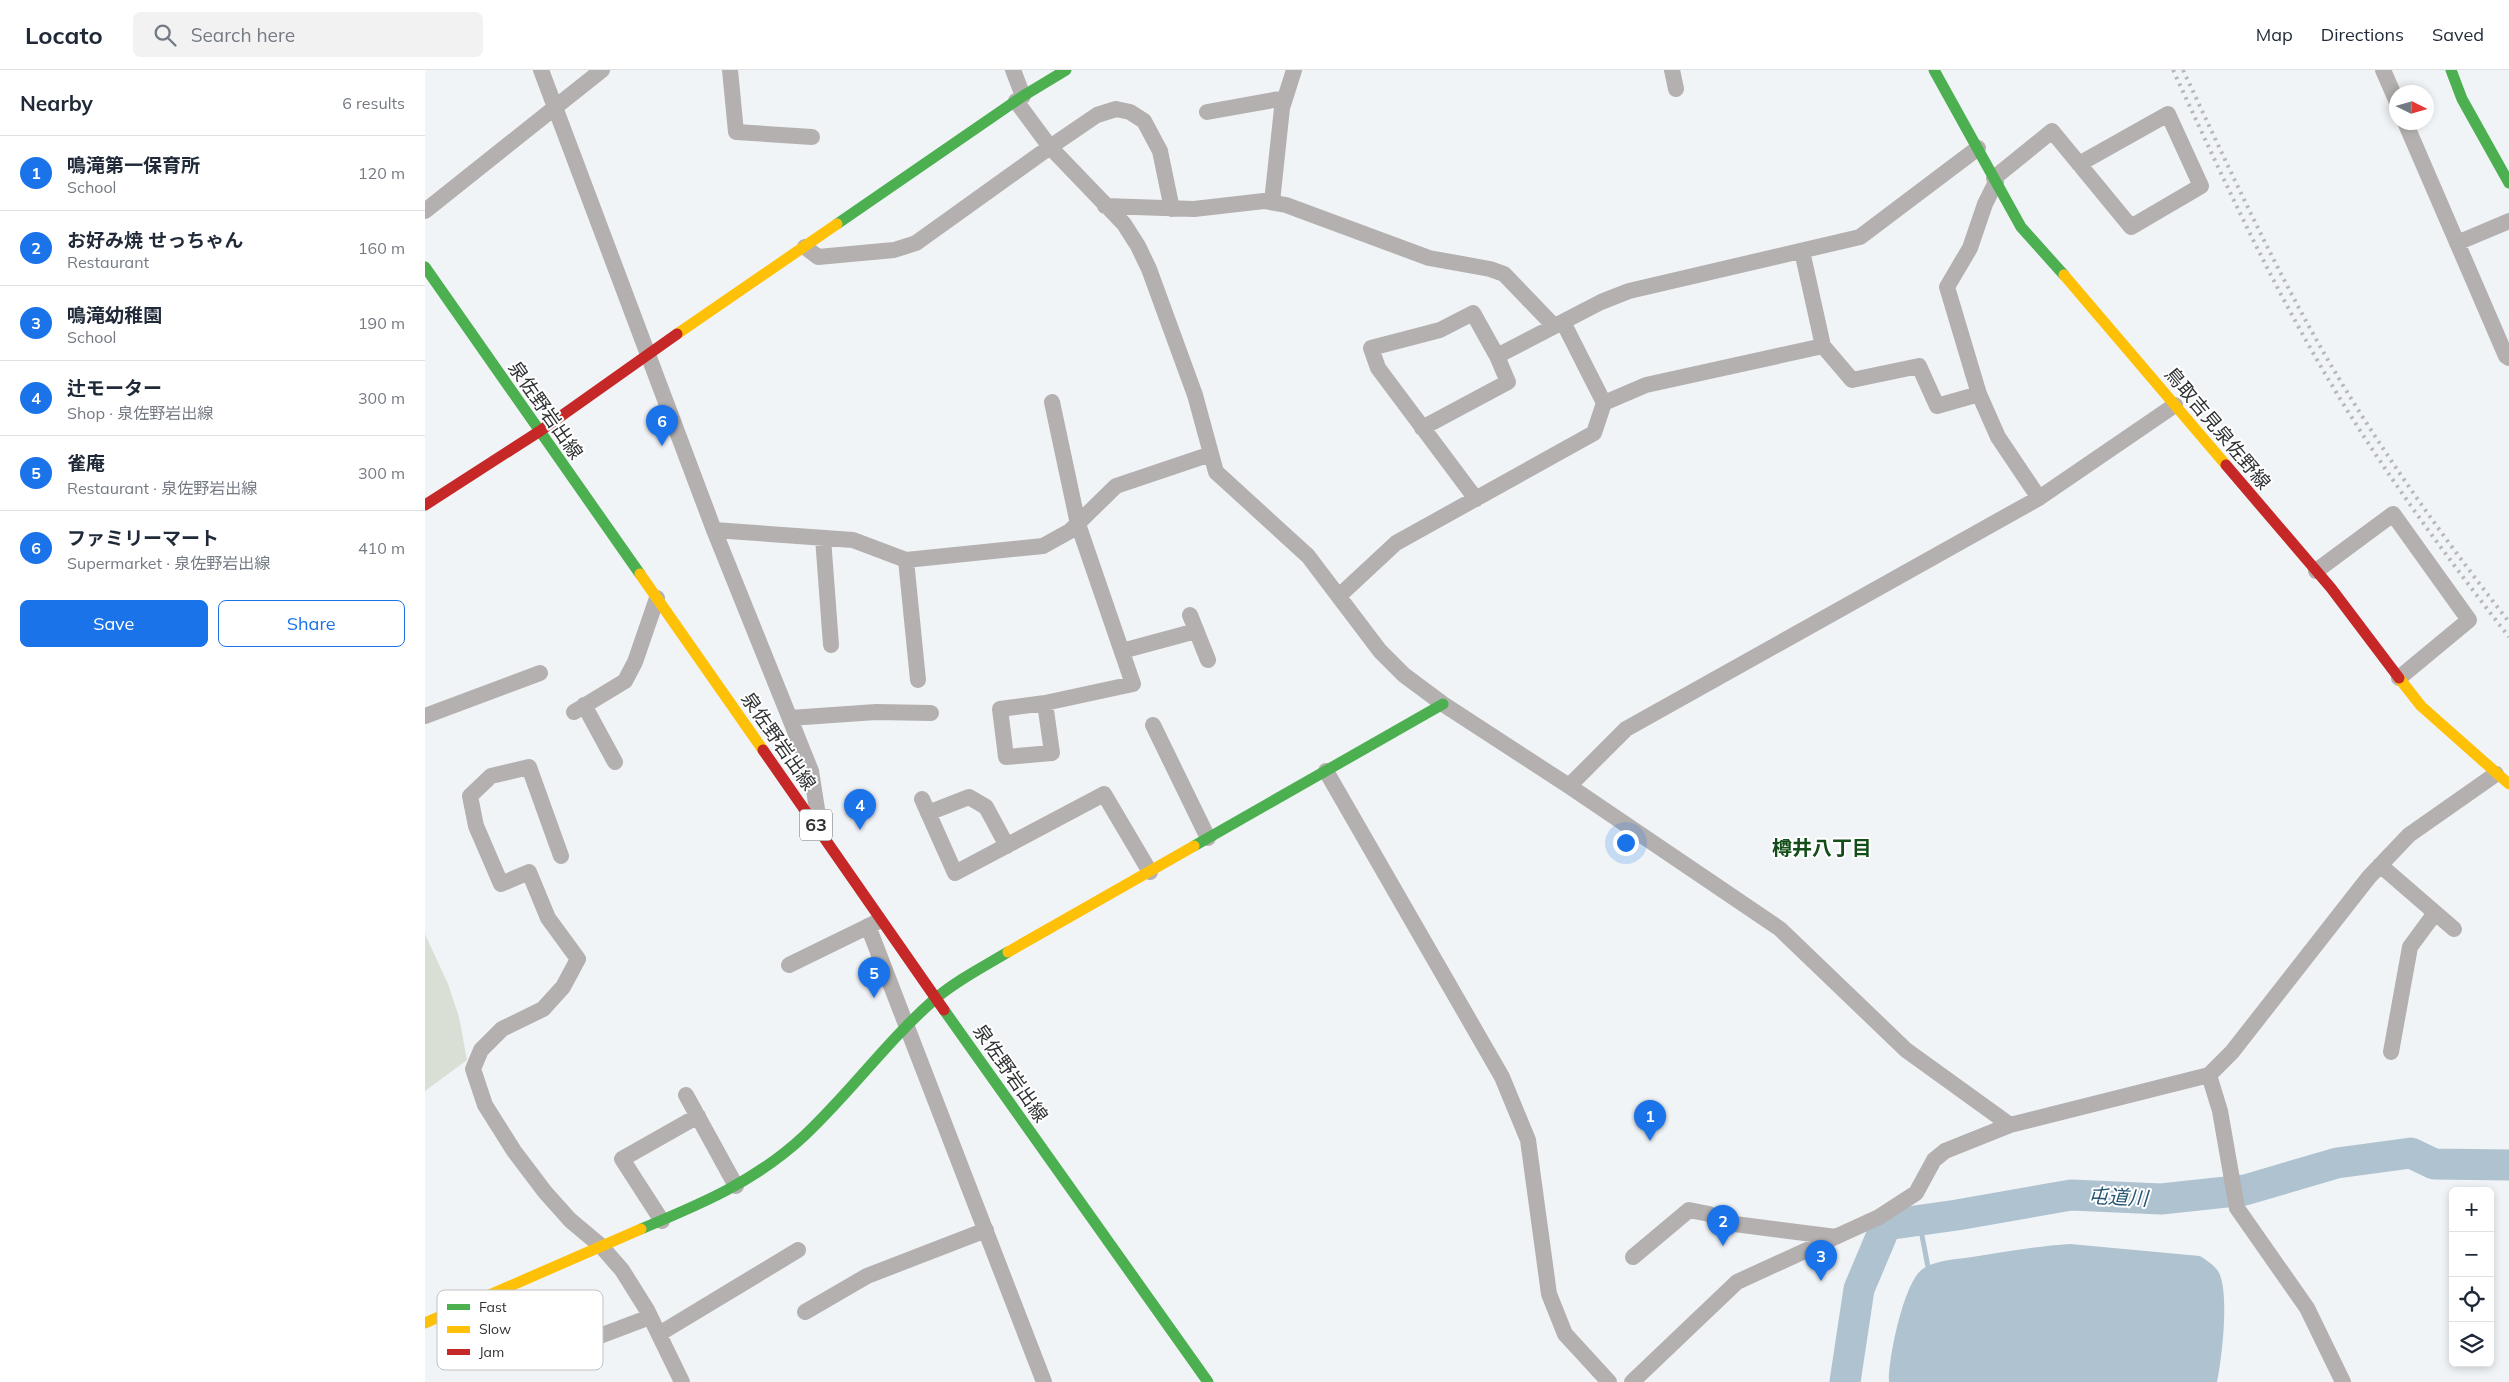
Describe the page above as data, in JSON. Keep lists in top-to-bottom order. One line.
{"streets":{"main road":["泉佐野岩出線","鳥取吉見泉佐野線","63"]},"districts":["樽井八丁目"],"water":["屯道川"],"legend":["Fast","Slow","Jam"],"north":"right","page":{"header":"Locato","search":"Search here","nav":["Map","Directions","Saved"],"heading":["Nearby","6 results"],"list":[{"mark":"1","name":"鳴滝第一保育所","note":"School","value":"120 m"},{"mark":"2","name":"お好み焼 せっちゃん","note":"Restaurant","value":"160 m"},{"mark":"3","name":"鳴滝幼稚園","note":"School","value":"190 m"},{"mark":"4","name":"辻モーター","note":"Shop · 泉佐野岩出線","value":"300 m"},{"mark":"5","name":"雀庵","note":"Restaurant · 泉佐野岩出線","value":"300 m"},{"mark":"6","name":"ファミリーマート","note":"Supermarket · 泉佐野岩出線","value":"410 m"}],"pins":["6","4","5","1","2","3"],"buttons":["Save","Share"],"map_buttons":["+","−"]}}
